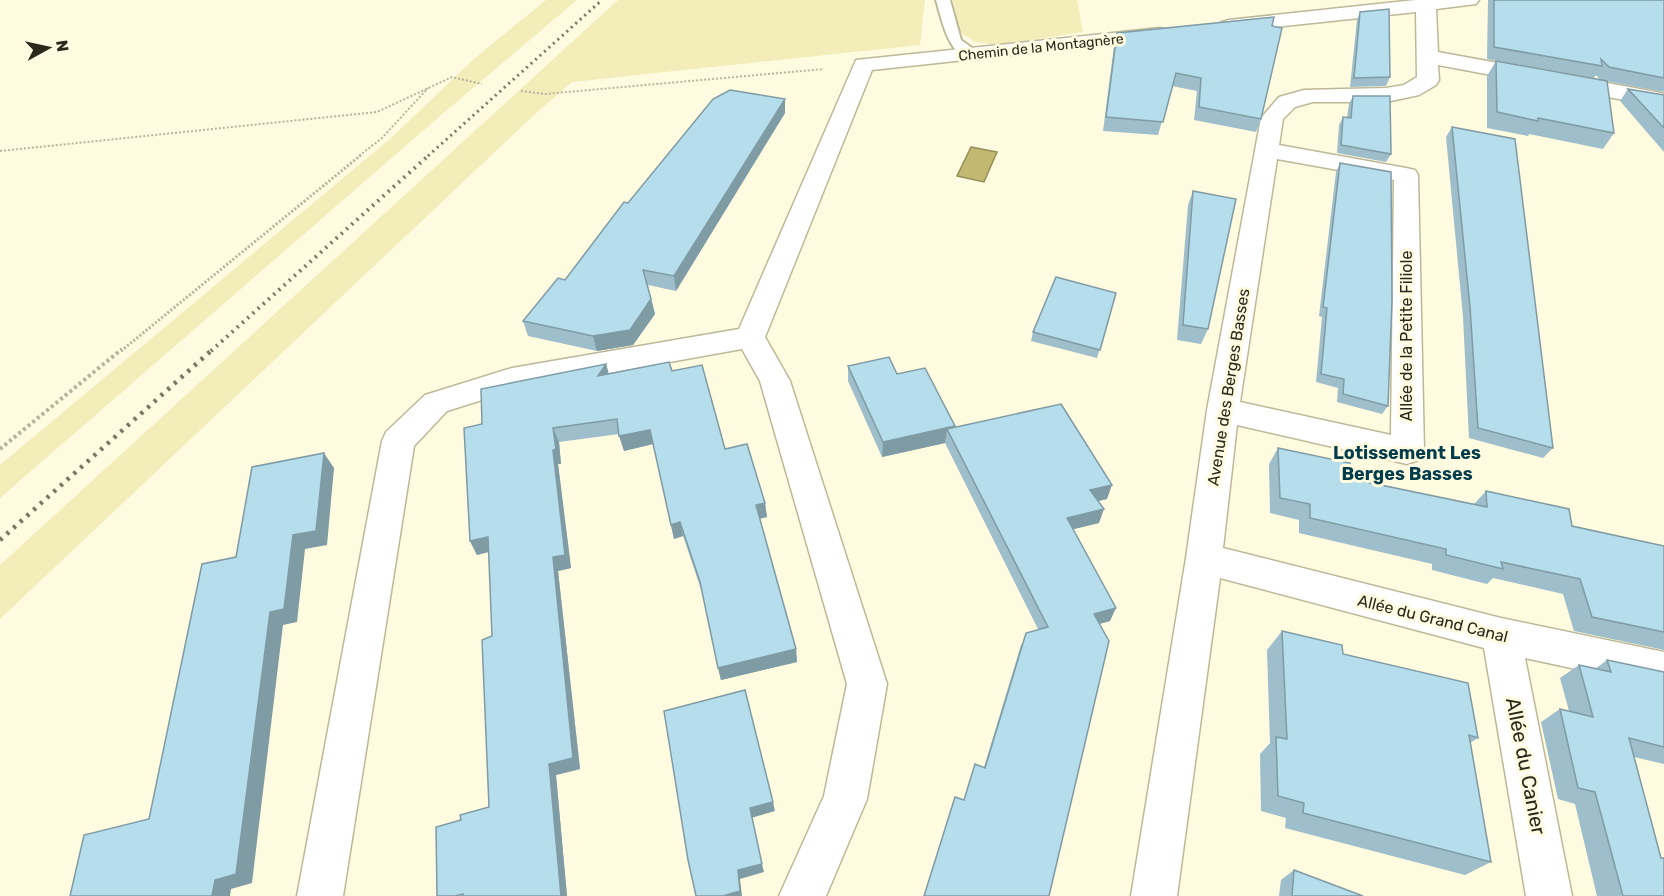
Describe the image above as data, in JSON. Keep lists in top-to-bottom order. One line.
{"streets":{"street":["Chemin de la Montagnère","Allée de la Petite Filiole","Avenue des Berges Basses","Allée du Grand Canal","Allée du Canier"]},"crossings":[["Allée de la Petite Filiole","Avenue des Berges Basses"],["Avenue des Berges Basses","Allée du Grand Canal"],["Allée du Grand Canal","Allée du Canier"]],"districts":["Lotissement Les Berges Basses"],"north":"right"}
